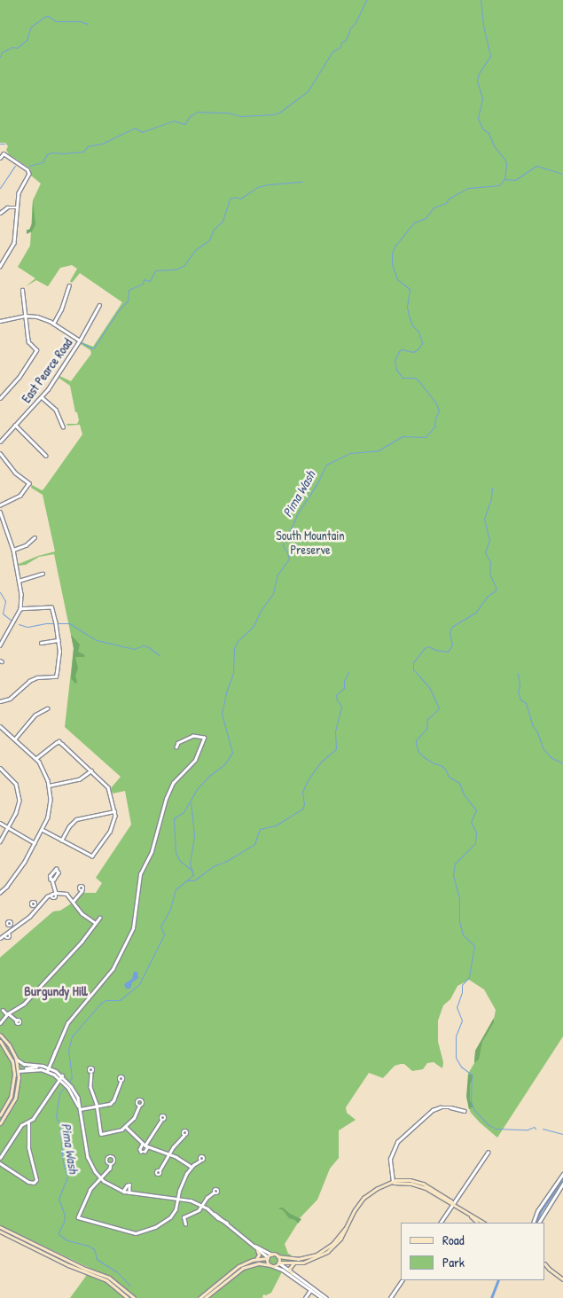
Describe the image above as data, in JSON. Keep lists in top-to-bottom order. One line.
{"streets":{"street":["East Pearce Road"]},"districts":["Burgundy Hill"],"water":["Pima Wash"],"parks":["South Mountain Preserve"],"legend":["Road","Park"]}
